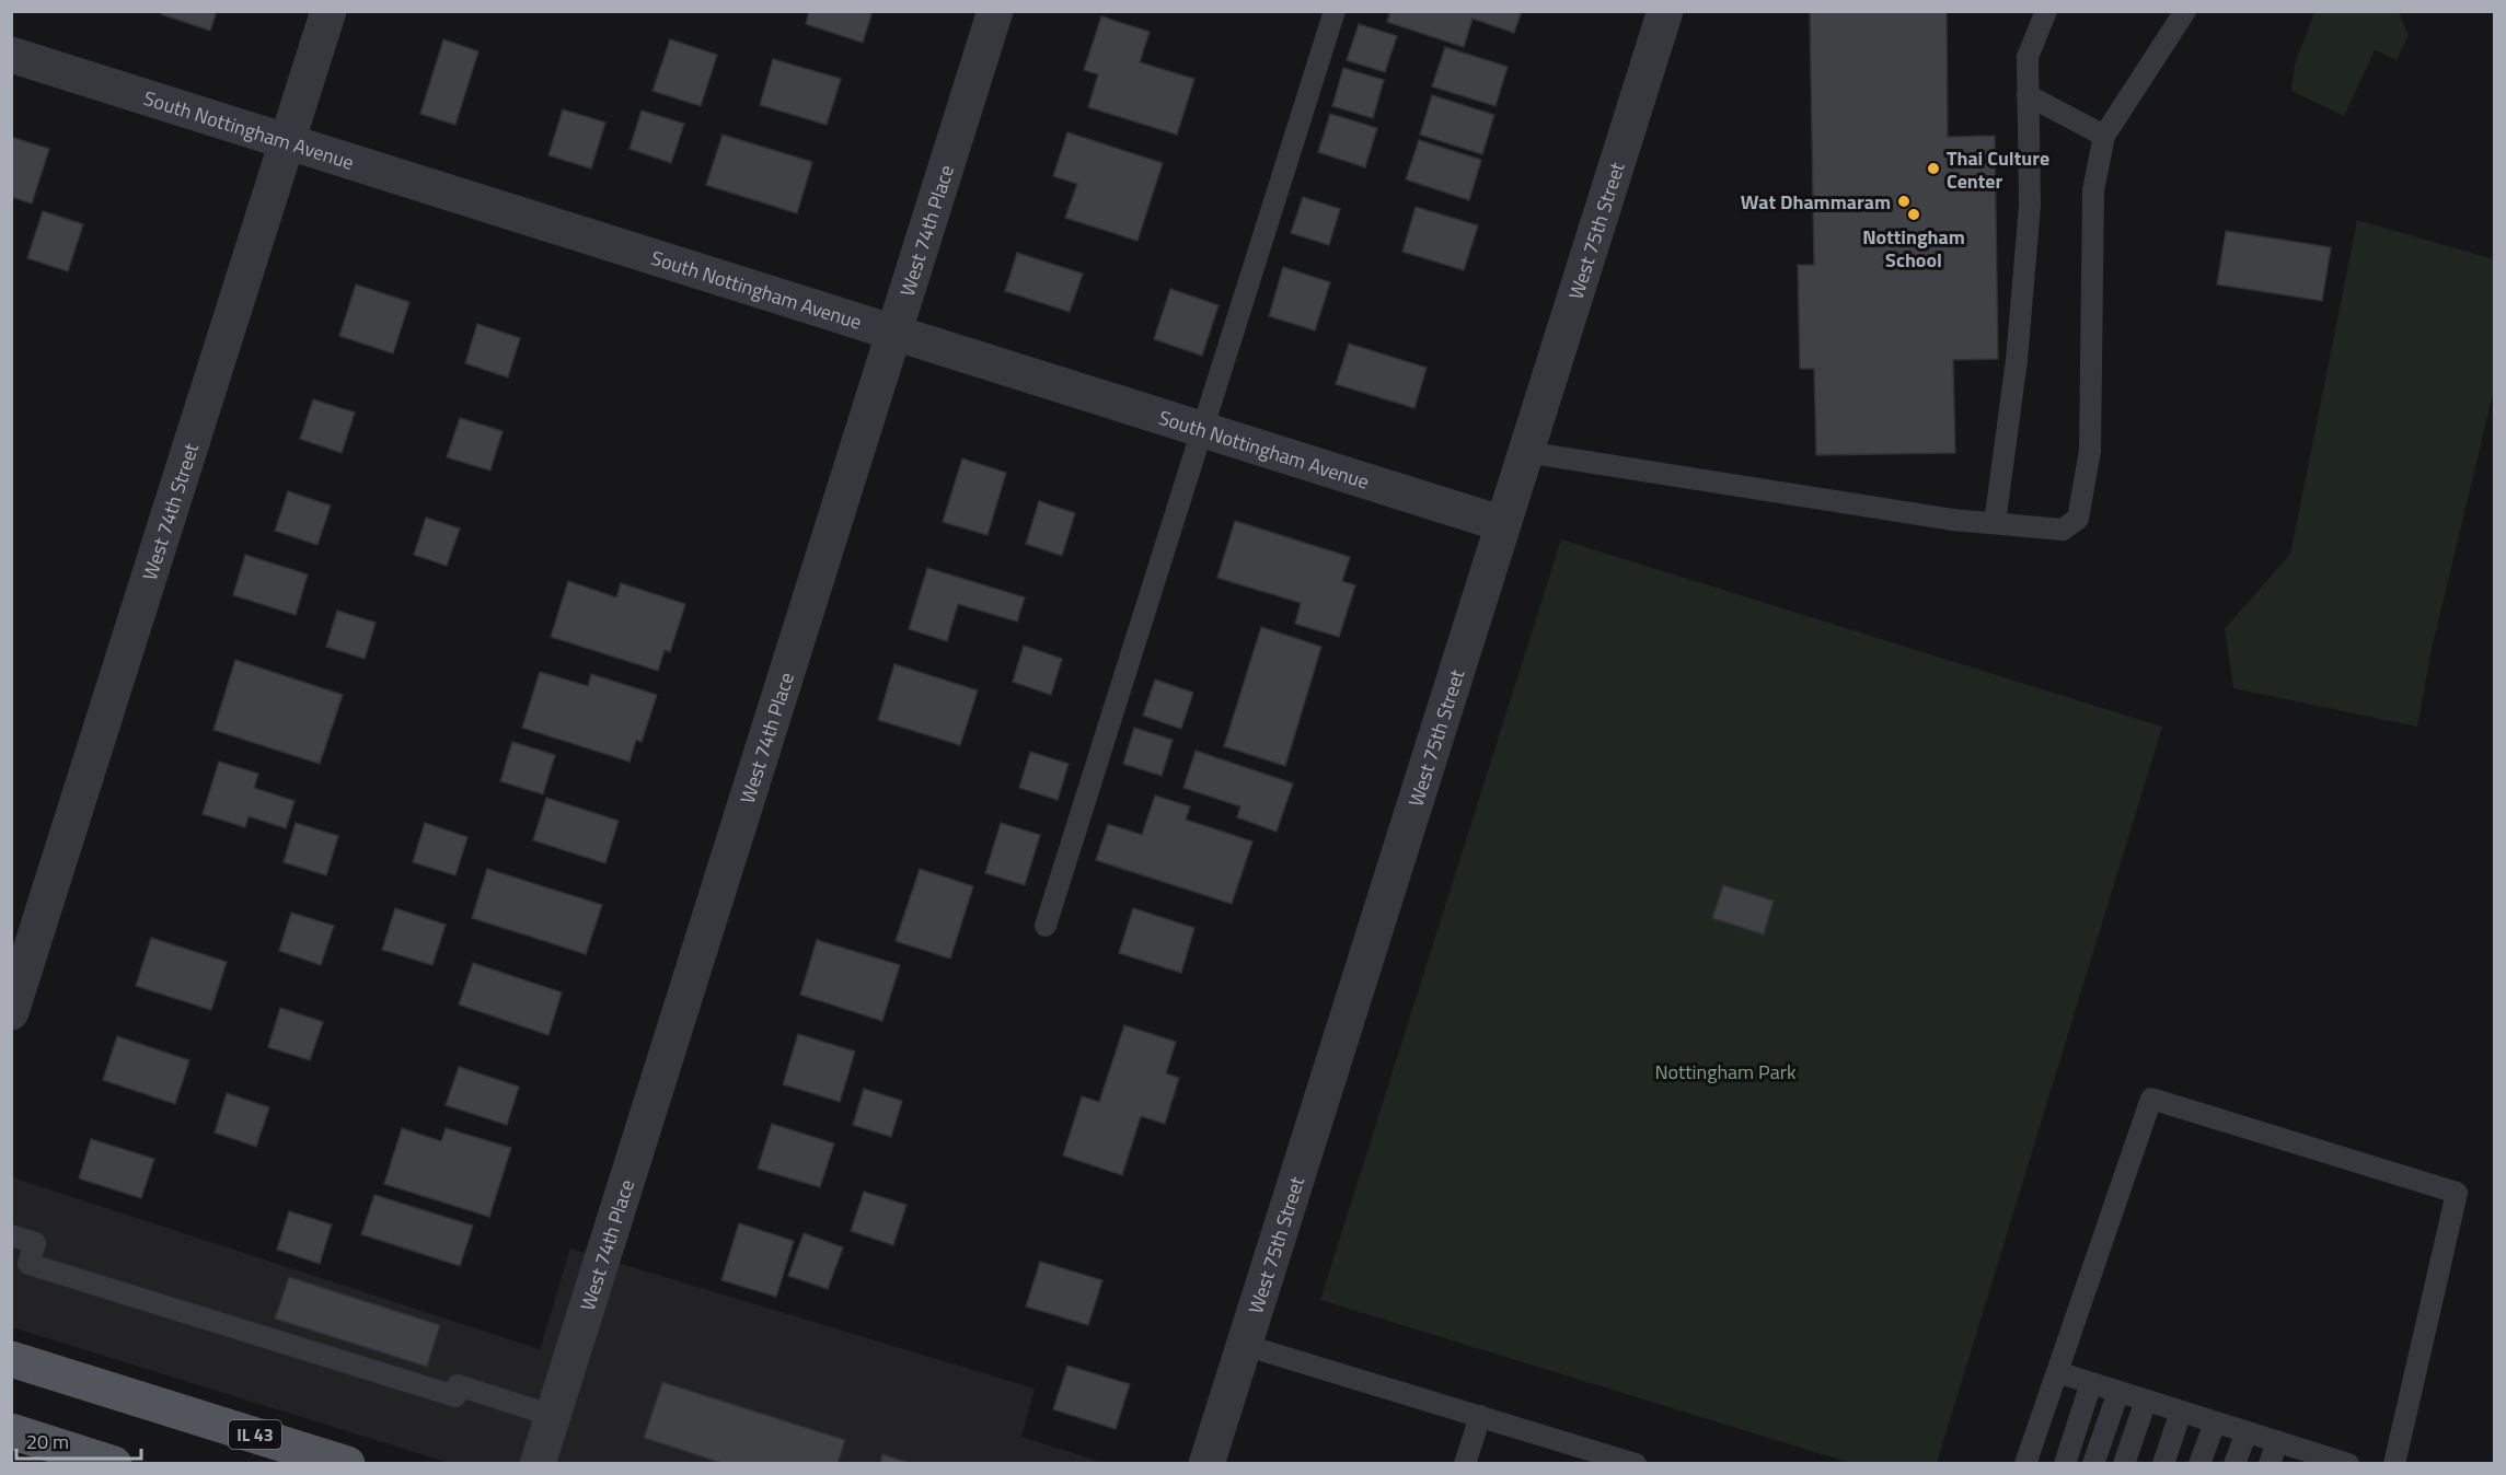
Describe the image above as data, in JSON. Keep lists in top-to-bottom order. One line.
{"streets":{"main road":["IL 43"],"street":["South Nottingham Avenue","West 74th Place","West 75th Street","West 74th Street"]},"crossings":[["South Nottingham Avenue","West 74th Place"],["South Nottingham Avenue","West 75th Street"],["South Nottingham Avenue","West 74th Street"]],"parks":["Nottingham Park"],"places":["Thai Culture Center","Wat Dhammaram","Nottingham School"],"scale_bar":"20 m"}
